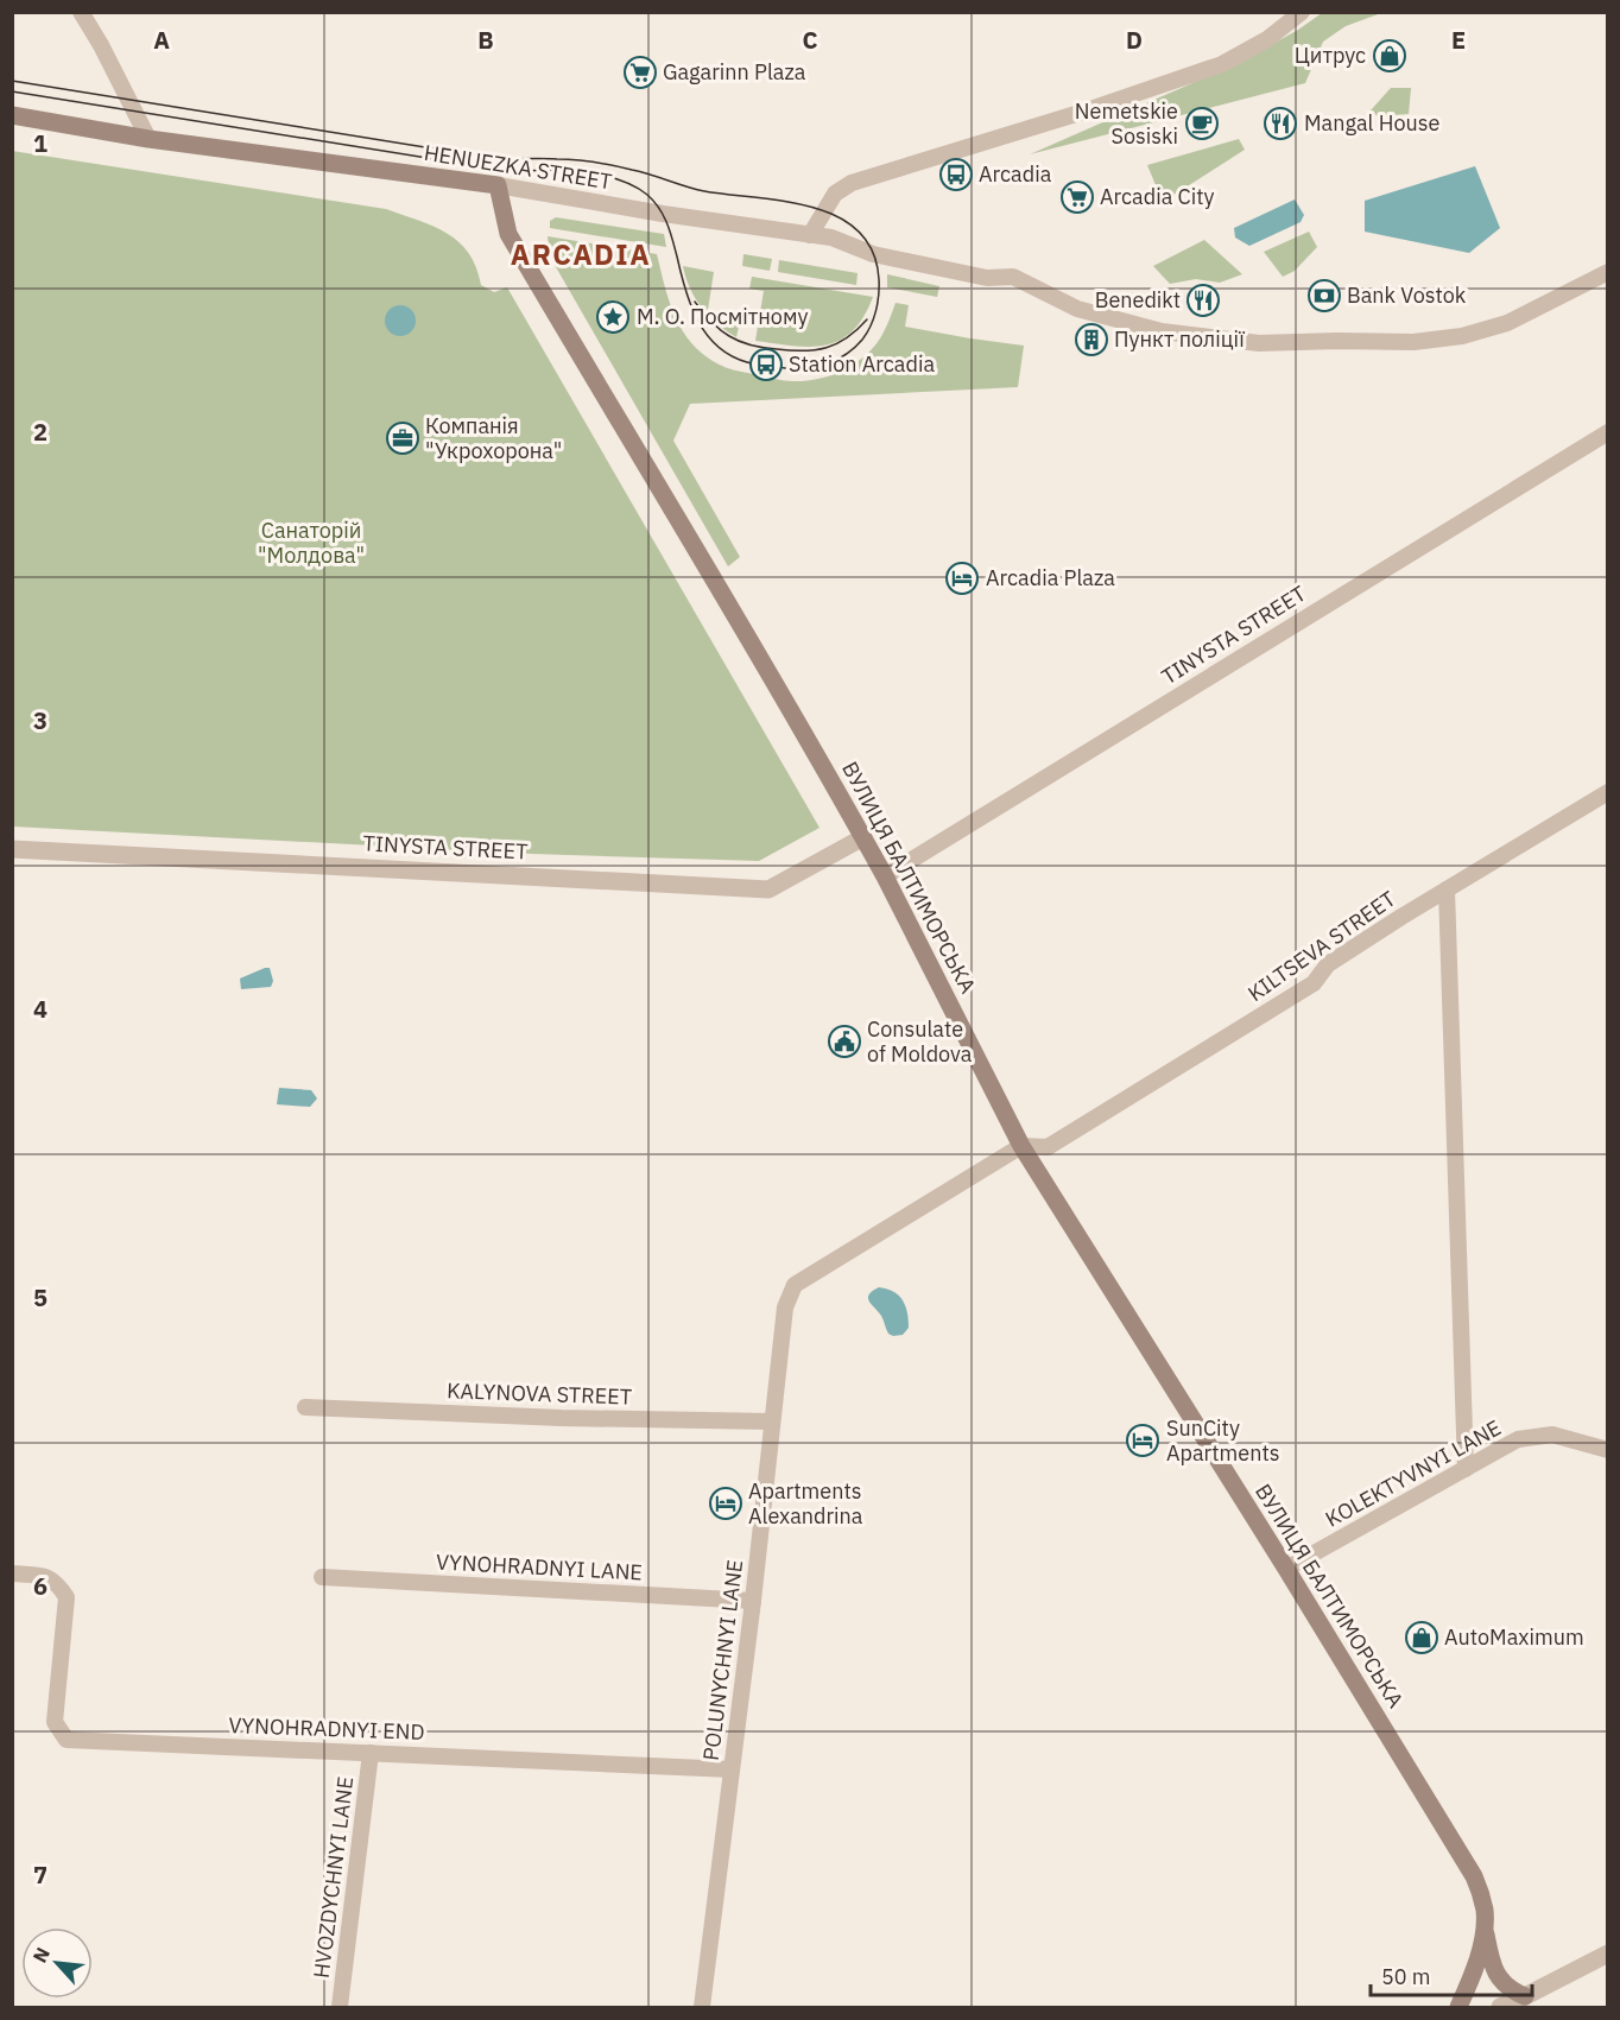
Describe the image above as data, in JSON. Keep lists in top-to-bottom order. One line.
{"streets":{"main road":["HENUEZKA STREET","ВУЛИЦЯ БАЛТИМОРСЬКА"],"street":["TINYSTA STREET","KILTSEVA STREET","KALYNOVA STREET","KOLEKTYVNYI LANE","VYNOHRADNYI LANE","POLUNYCHNYI LANE","VYNOHRADNYI END","HVOZDYCHNYI LANE"]},"crossings":[["HENUEZKA STREET","ВУЛИЦЯ БАЛТИМОРСЬКА"],["TINYSTA STREET","ВУЛИЦЯ БАЛТИМОРСЬКА"],["ВУЛИЦЯ БАЛТИМОРСЬКА","KILTSEVA STREET"],["ВУЛИЦЯ БАЛТИМОРСЬКА","KOLEKTYVNYI LANE"],["ВУЛИЦЯ БАЛТИМОРСЬКА","POLUNYCHNYI LANE"],["KILTSEVA STREET","POLUNYCHNYI LANE"],["KALYNOVA STREET","POLUNYCHNYI LANE"],["VYNOHRADNYI LANE","POLUNYCHNYI LANE"],["POLUNYCHNYI LANE","VYNOHRADNYI END"],["VYNOHRADNYI END","HVOZDYCHNYI LANE"]],"districts":["ARCADIA"],"parks":["Санаторій \"Молдова\""],"places":{"shop":["Цитрус","AutoMaximum"],"supermarket":["Gagarinn Plaza","Arcadia City"],"cafe":["Nemetskie Sosiski"],"restaurant":["Mangal House","Benedikt"],"bus stop":["Arcadia","Station Arcadia"],"bank":["Bank Vostok"],"place":["М. О. Посмітному"],"building":["Пункт поліції"],"office":["Компанія \"Укрохорона\""],"hotel":["Arcadia Plaza","SunCity Apartments","Apartments Alexandrina"],"public building":["Consulate of Moldova"]},"scale_bar":"50 m","north":"top left","grid":{"columns":["A","B","C","D","E"],"rows":["1","2","3","4","5","6","7"]}}
